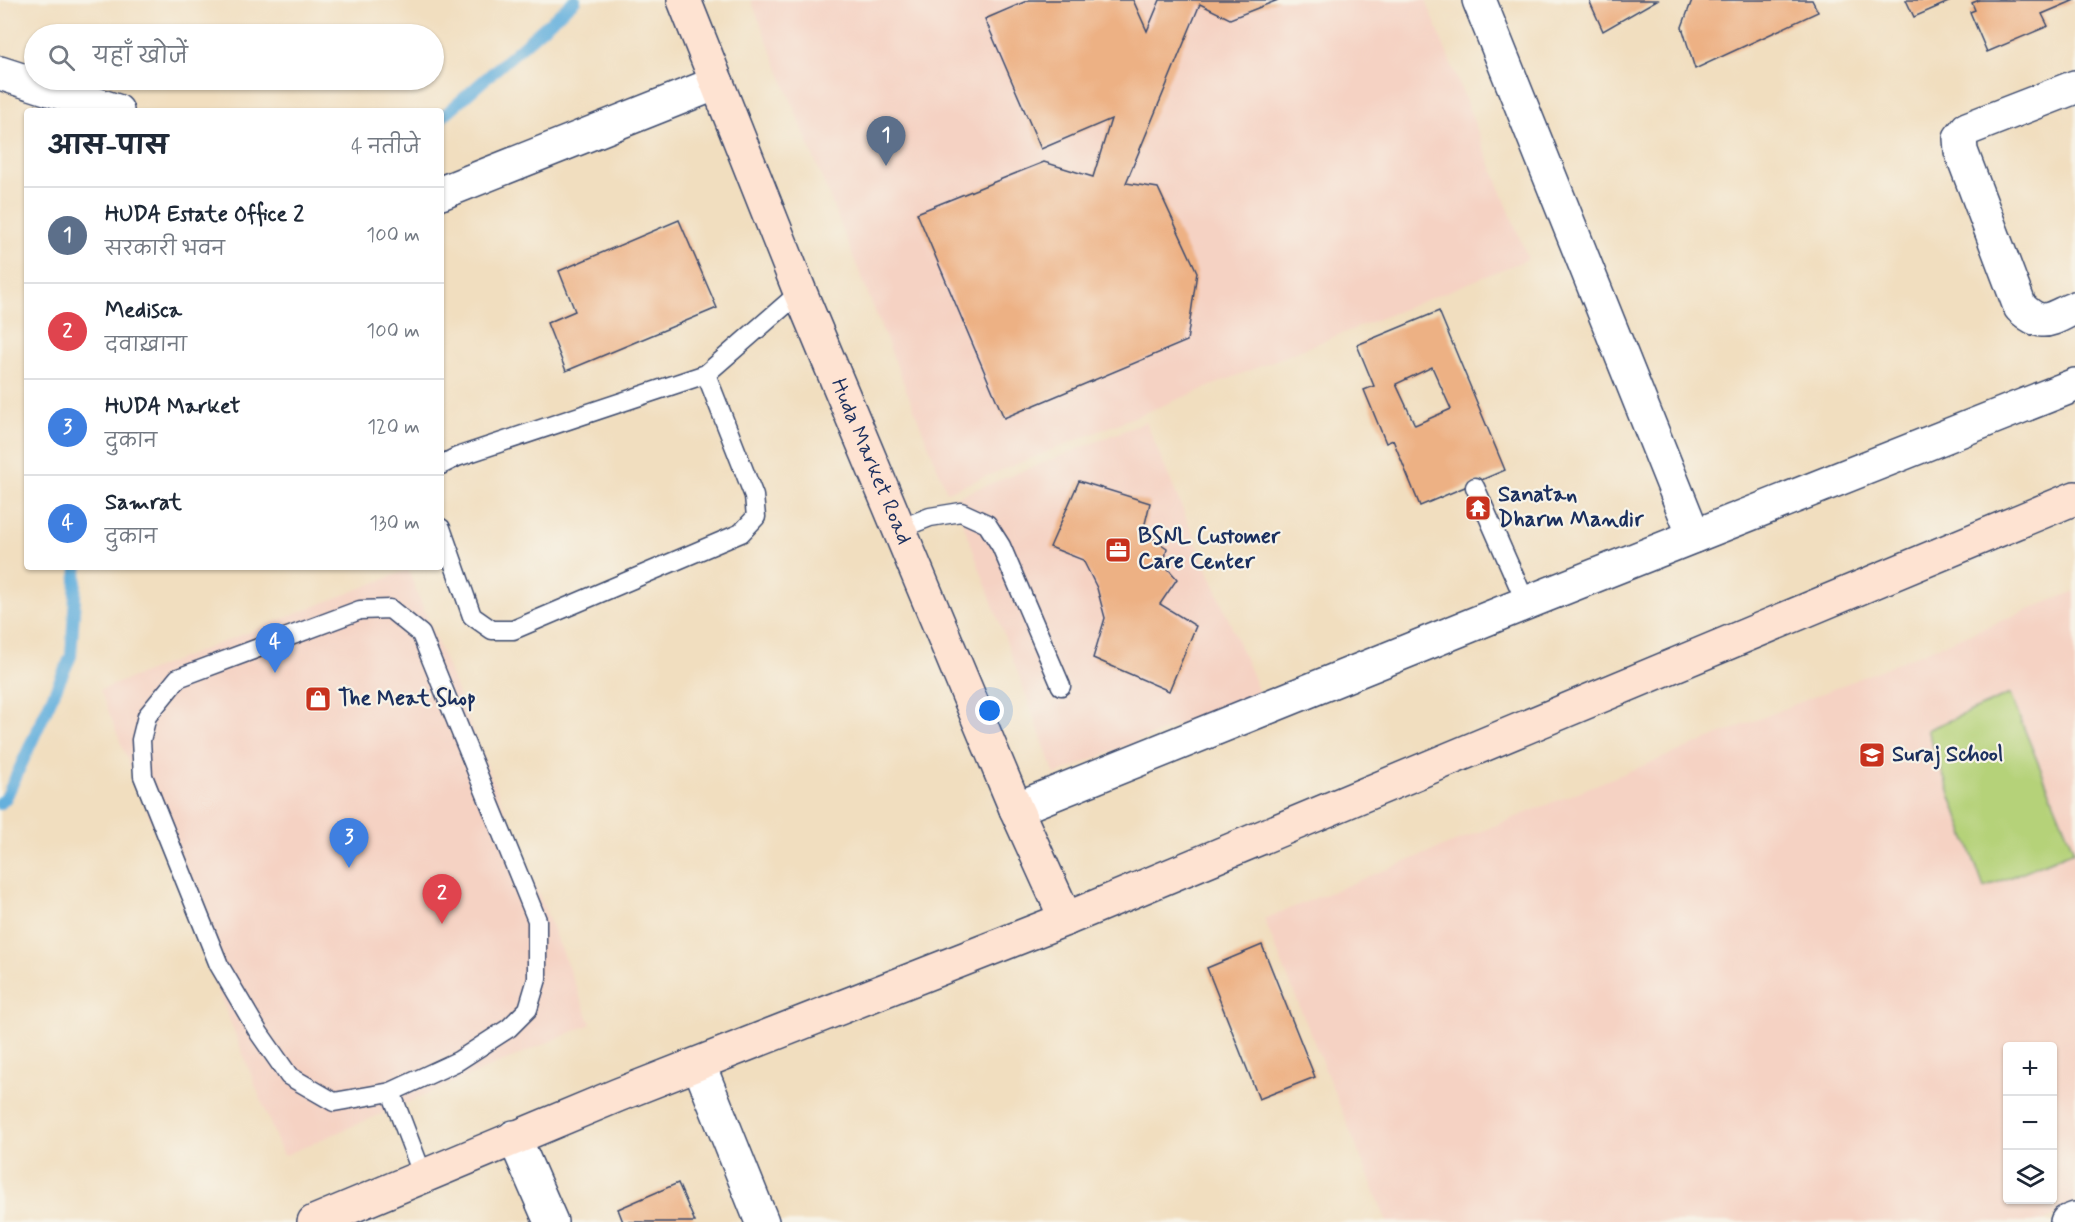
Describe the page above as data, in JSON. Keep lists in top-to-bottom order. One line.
{"streets":{"street":["Huda Market Road"]},"places":{"temple":["Sanatan Dharm Mandir"],"office":["BSNL Customer Care Center"],"shop":["The Meat Shop"],"school or university":["Suraj School"]},"page":{"search":"यहाँ खोजें","heading":["आस-पास","4 नतीजे"],"pins":["1","4","3","2"],"list":[{"mark":"1","name":"HUDA Estate Office 2","note":"सरकारी भवन","value":"100 m"},{"mark":"2","name":"Medisca","note":"दवाख़ाना","value":"100 m"},{"mark":"3","name":"HUDA Market","note":"दुकान","value":"120 m"},{"mark":"4","name":"Samrat","note":"दुकान","value":"130 m"}],"map_buttons":["+","−"]}}
